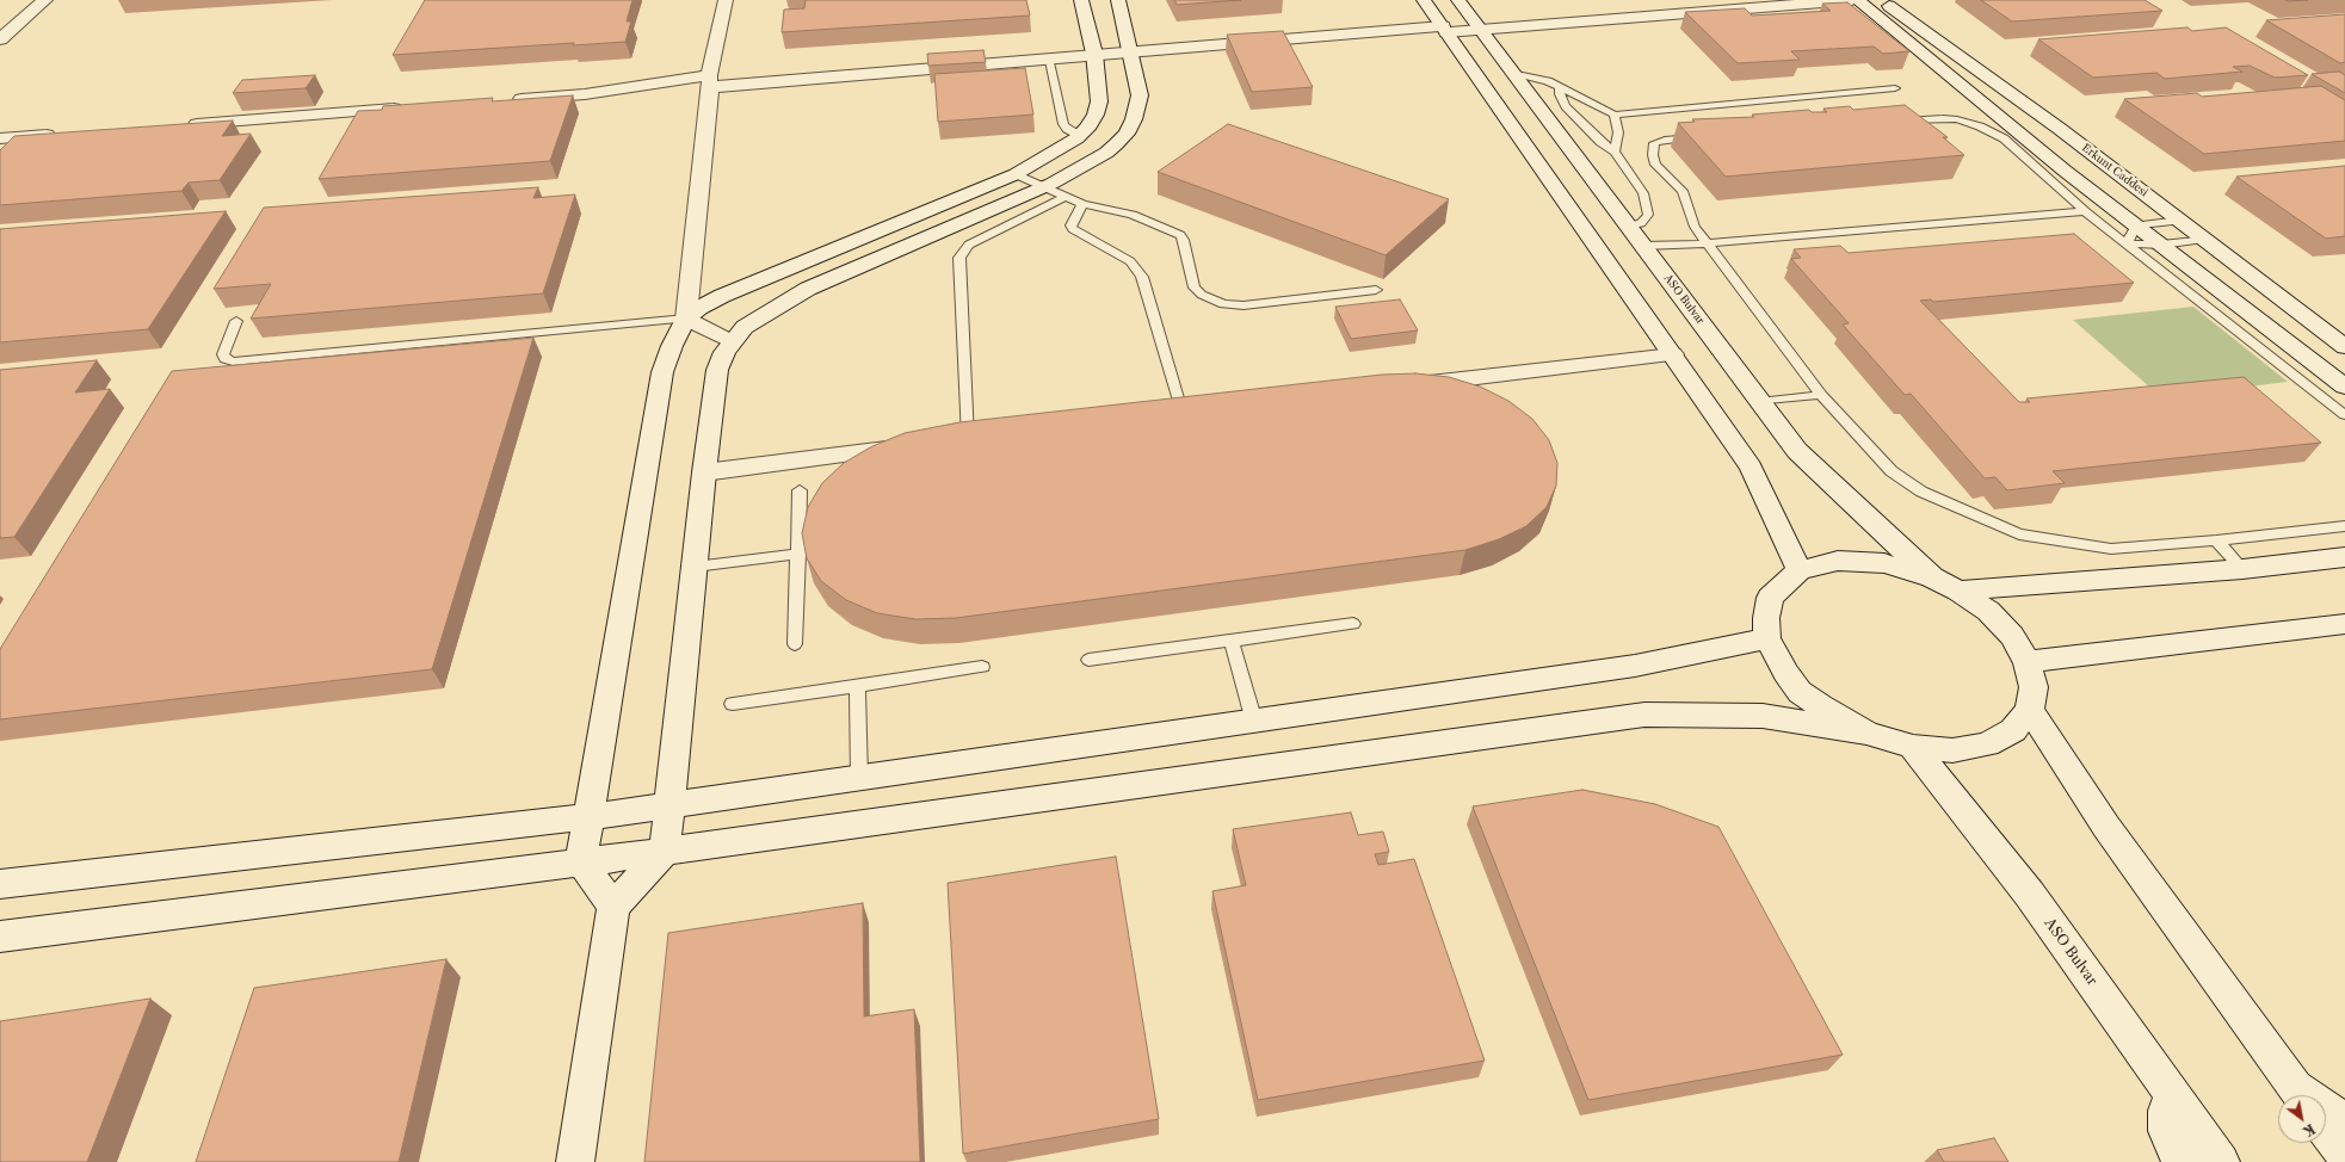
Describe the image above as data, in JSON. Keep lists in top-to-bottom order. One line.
{"streets":{"street":["Erkunt Caddesi","ASO Bulvar"]},"north":"bottom right"}
